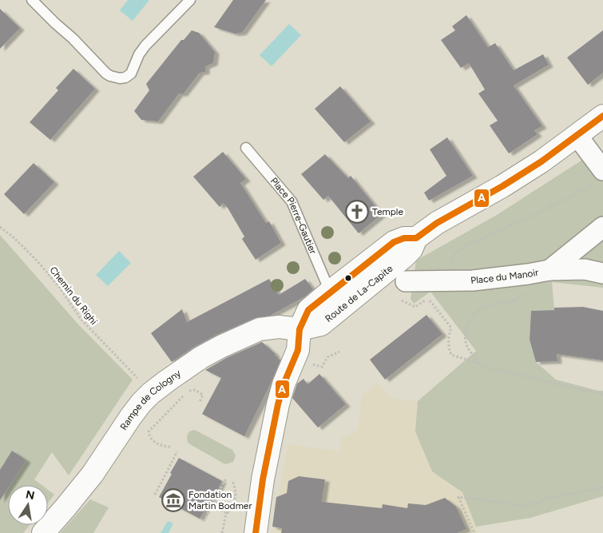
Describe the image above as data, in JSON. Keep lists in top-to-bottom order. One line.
{"streets":{"street":["Place du Manoir","Route de La-Capite","Rampe de Cologny"],"lane":["Place Pierre-Gautier"],"path":["Chemin du Righi"]},"crossings":[["Place Pierre-Gautier","Route de La-Capite"],["Place du Manoir","Route de La-Capite"],["Route de La-Capite","Rampe de Cologny"],["Chemin du Righi","Rampe de Cologny"]],"places":{"church":["Temple"],"museum":["Fondation Martin Bodmer"]},"lines":["transit line A"],"north":"top"}
